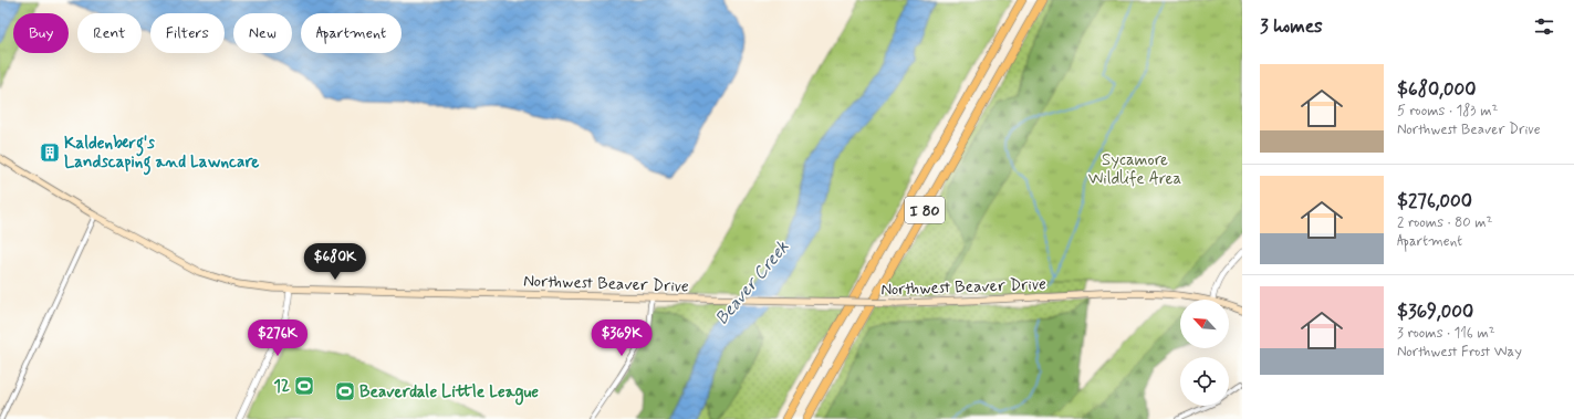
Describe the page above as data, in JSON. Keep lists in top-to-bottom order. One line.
{"streets":{"highway":["I 80"],"main road":["Northwest Beaver Drive"]},"water":["Beaver Creek"],"parks":["Sycamore Wildlife Area"],"places":{"building":["Kaldenberg's Landscaping and Lawncare"],"sports":["12","Beaverdale Little League"]},"north":"top left","page":{"heading":"3 homes","chip":["Buy","Rent","Filters","New","Apartment"],"list":[{"name":"$680,000","note":"5 rooms · 183 m² · Northwest Beaver Drive"},{"name":"$276,000","note":"2 rooms · 80 m² · Apartment"},{"name":"$369,000","note":"3 rooms · 116 m² · Northwest Frost Way"}],"price":["$680K","$276K","$369K"]}}
